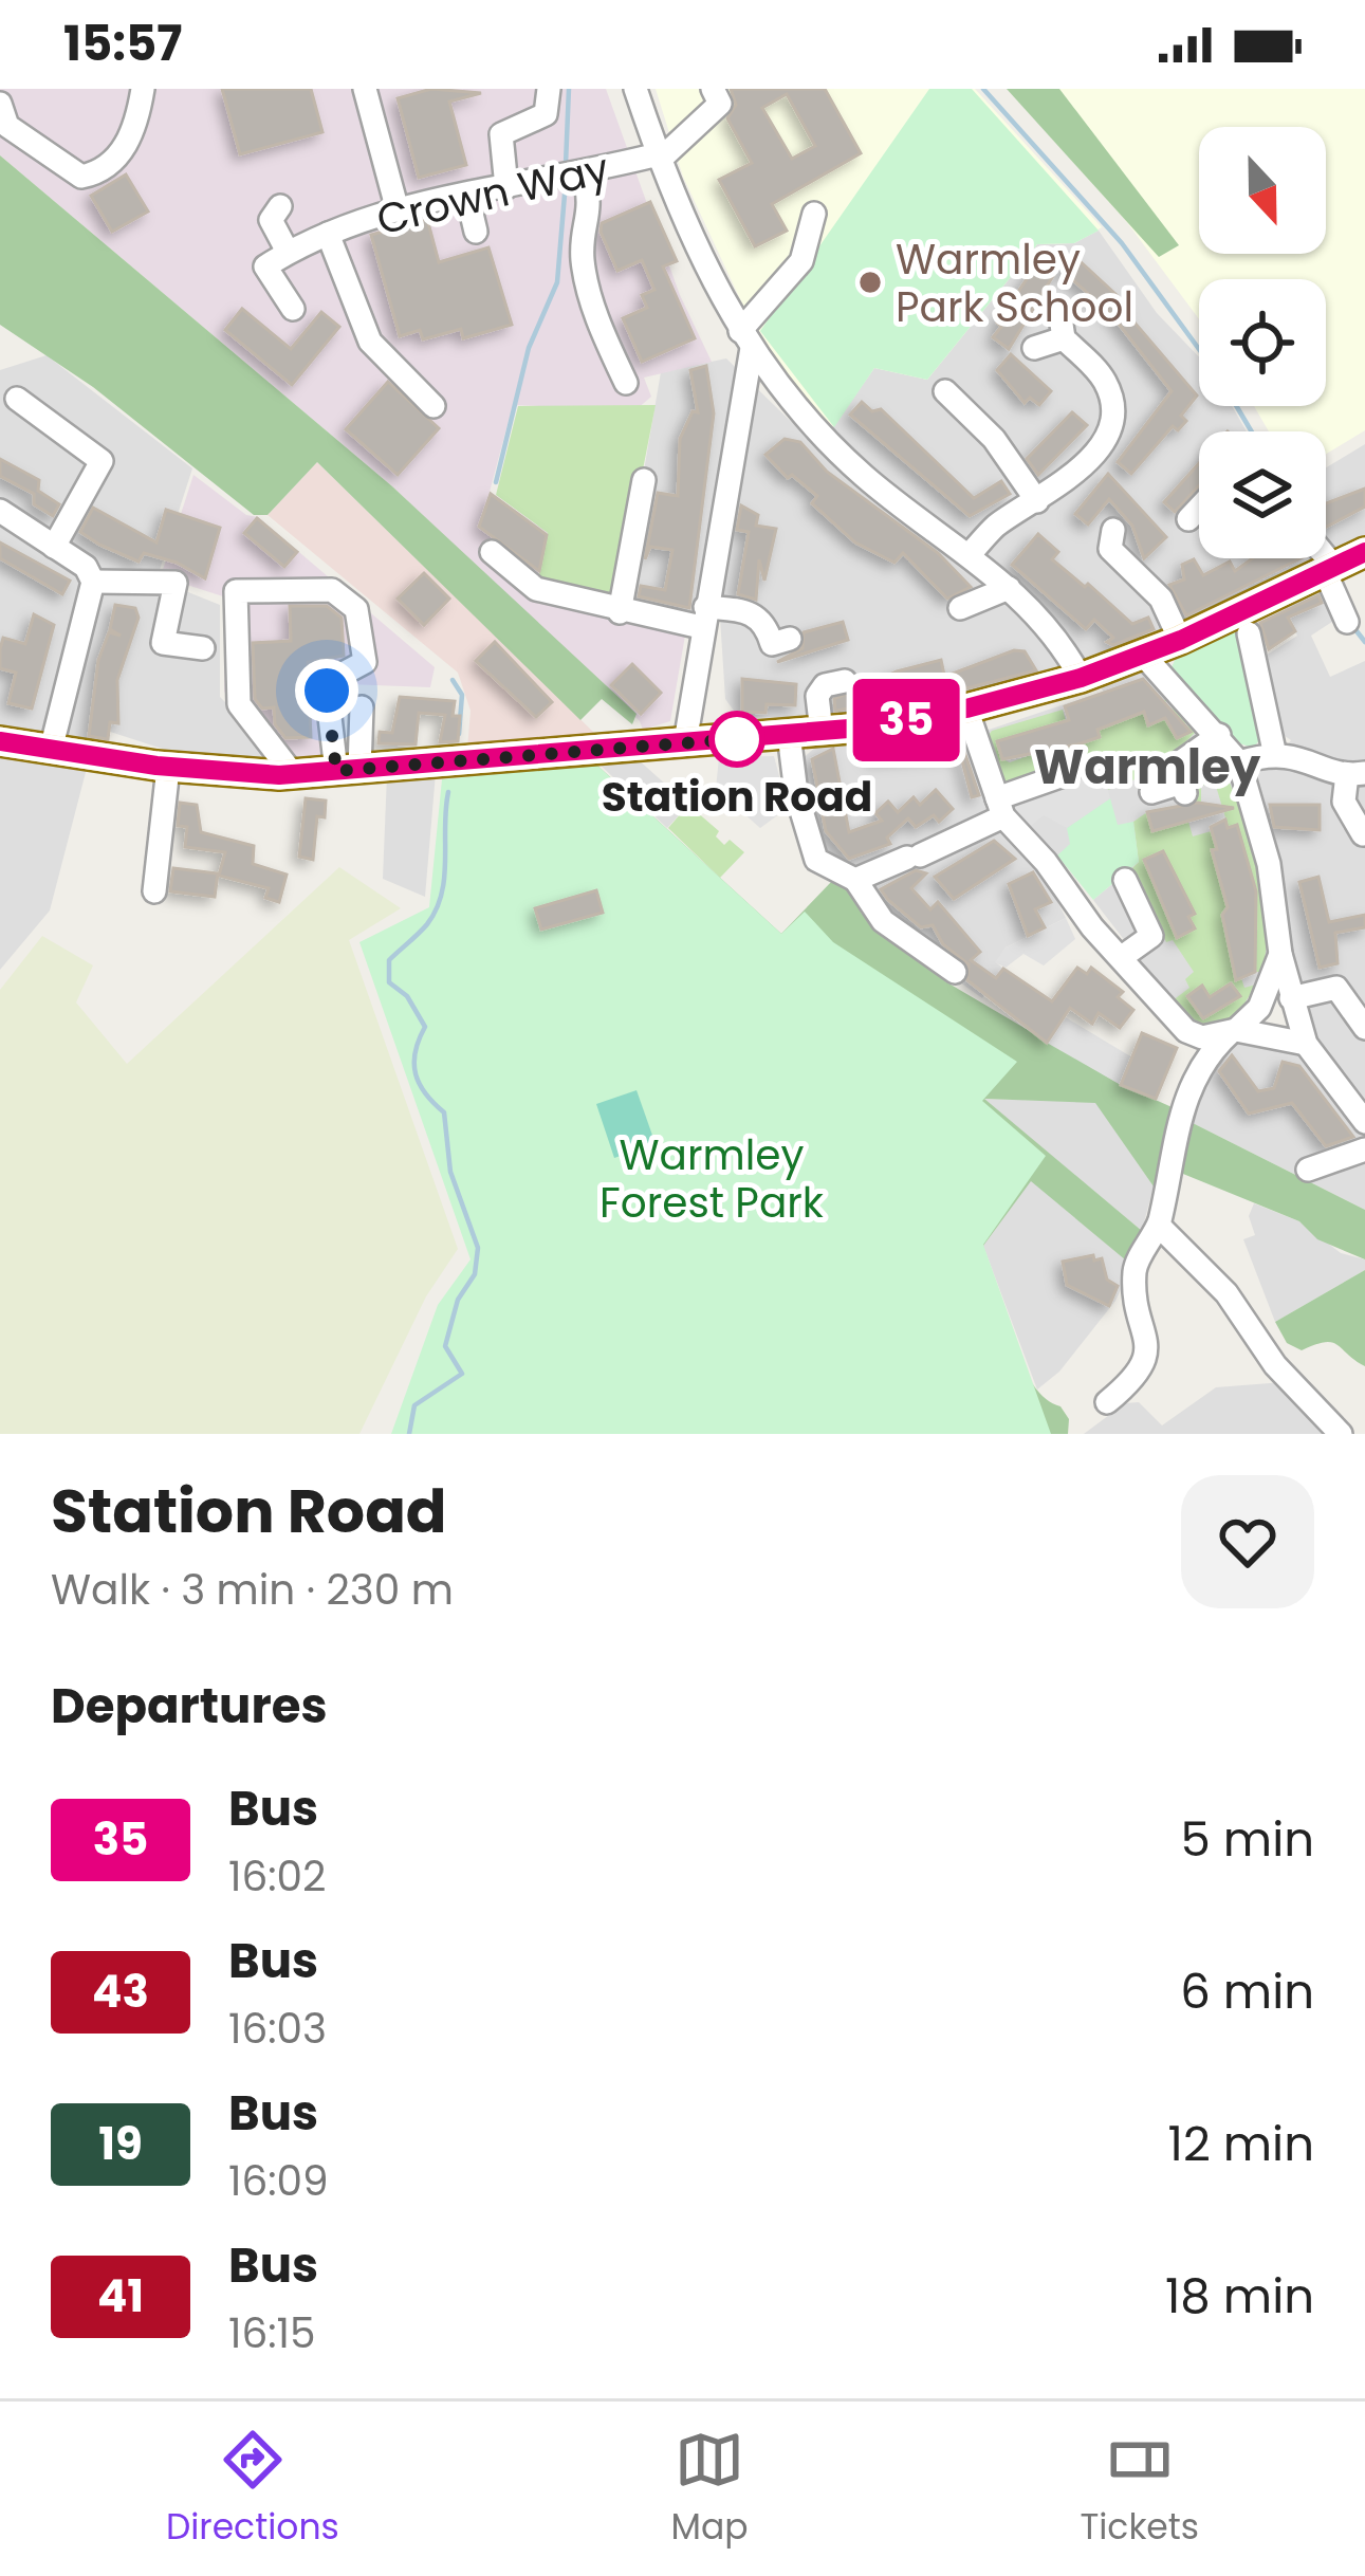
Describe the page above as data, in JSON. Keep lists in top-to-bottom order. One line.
{"streets":{"street":["Crown Way"]},"districts":["Warmley"],"parks":["Warmley Forest Park"],"places":["Warmley Park School","Station Road"],"lines":["bus line 35"],"north":"bottom","page":{"status":"15:57","on_map":"35","heading":[["Station Road","Walk · 3 min · 230 m"],"Departures"],"list":[{"mark":"35","name":"Bus","note":"16:02","value":"5 min"},{"mark":"43","name":"Bus","note":"16:03","value":"6 min"},{"mark":"19","name":"Bus","note":"16:09","value":"12 min"},{"mark":"41","name":"Bus","note":"16:15","value":"18 min"}],"tabs":["Directions","Map","Tickets"]}}
